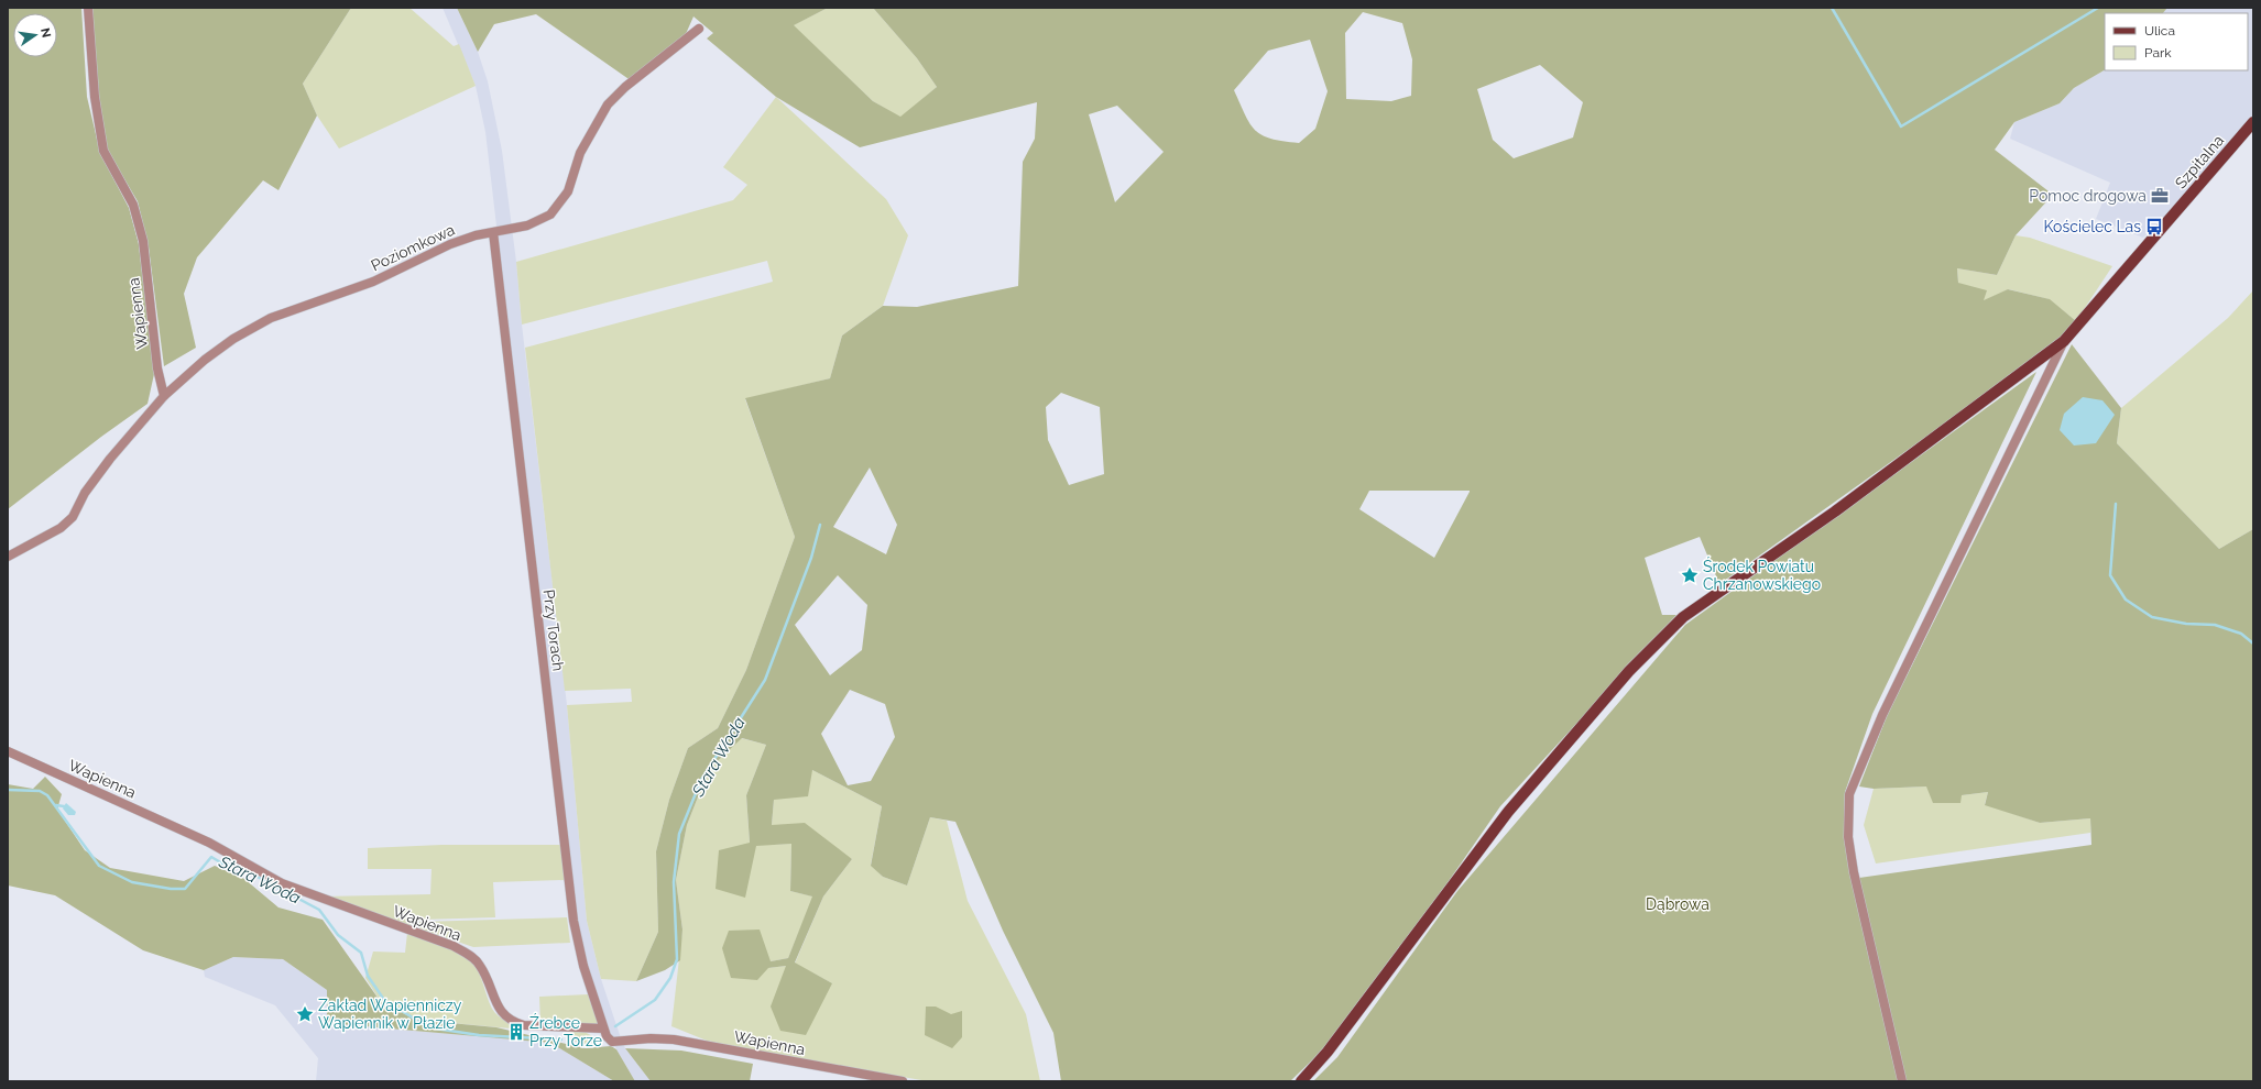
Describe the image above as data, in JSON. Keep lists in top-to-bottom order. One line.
{"streets":{"main road":["Szpitalna"],"street":["Poziomkowa","Wapienna","Przy Torach"]},"crossings":[["Poziomkowa","Wapienna"],["Poziomkowa","Przy Torach"],["Wapienna","Przy Torach"]],"water":["Stara Woda"],"parks":["Dąbrowa"],"places":{"office":["Pomoc drogowa"],"bus stop":["Kościelec Las"],"place":["Środek Powiatu Chrzanowskiego","Zakład Wapienniczy Wapiennik w Płazie"],"building":["Źrebce Przy Torze"]},"legend":["Ulica","Park"],"north":"right"}
